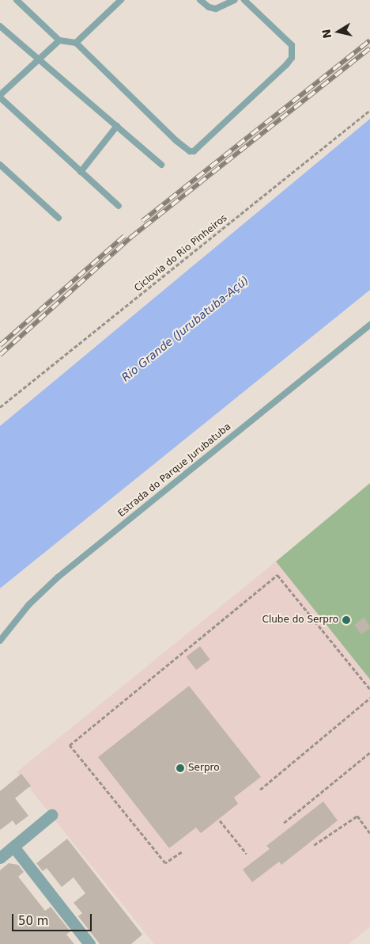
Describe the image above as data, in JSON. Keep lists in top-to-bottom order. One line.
{"streets":{"lane":["Estrada do Parque Jurubatuba"],"path":["Ciclovia do Rio Pinheiros"]},"water":["Rio Grande (Jurubatuba-Açú)"],"places":["Clube do Serpro","Serpro"],"scale_bar":"50 m","north":"left"}
